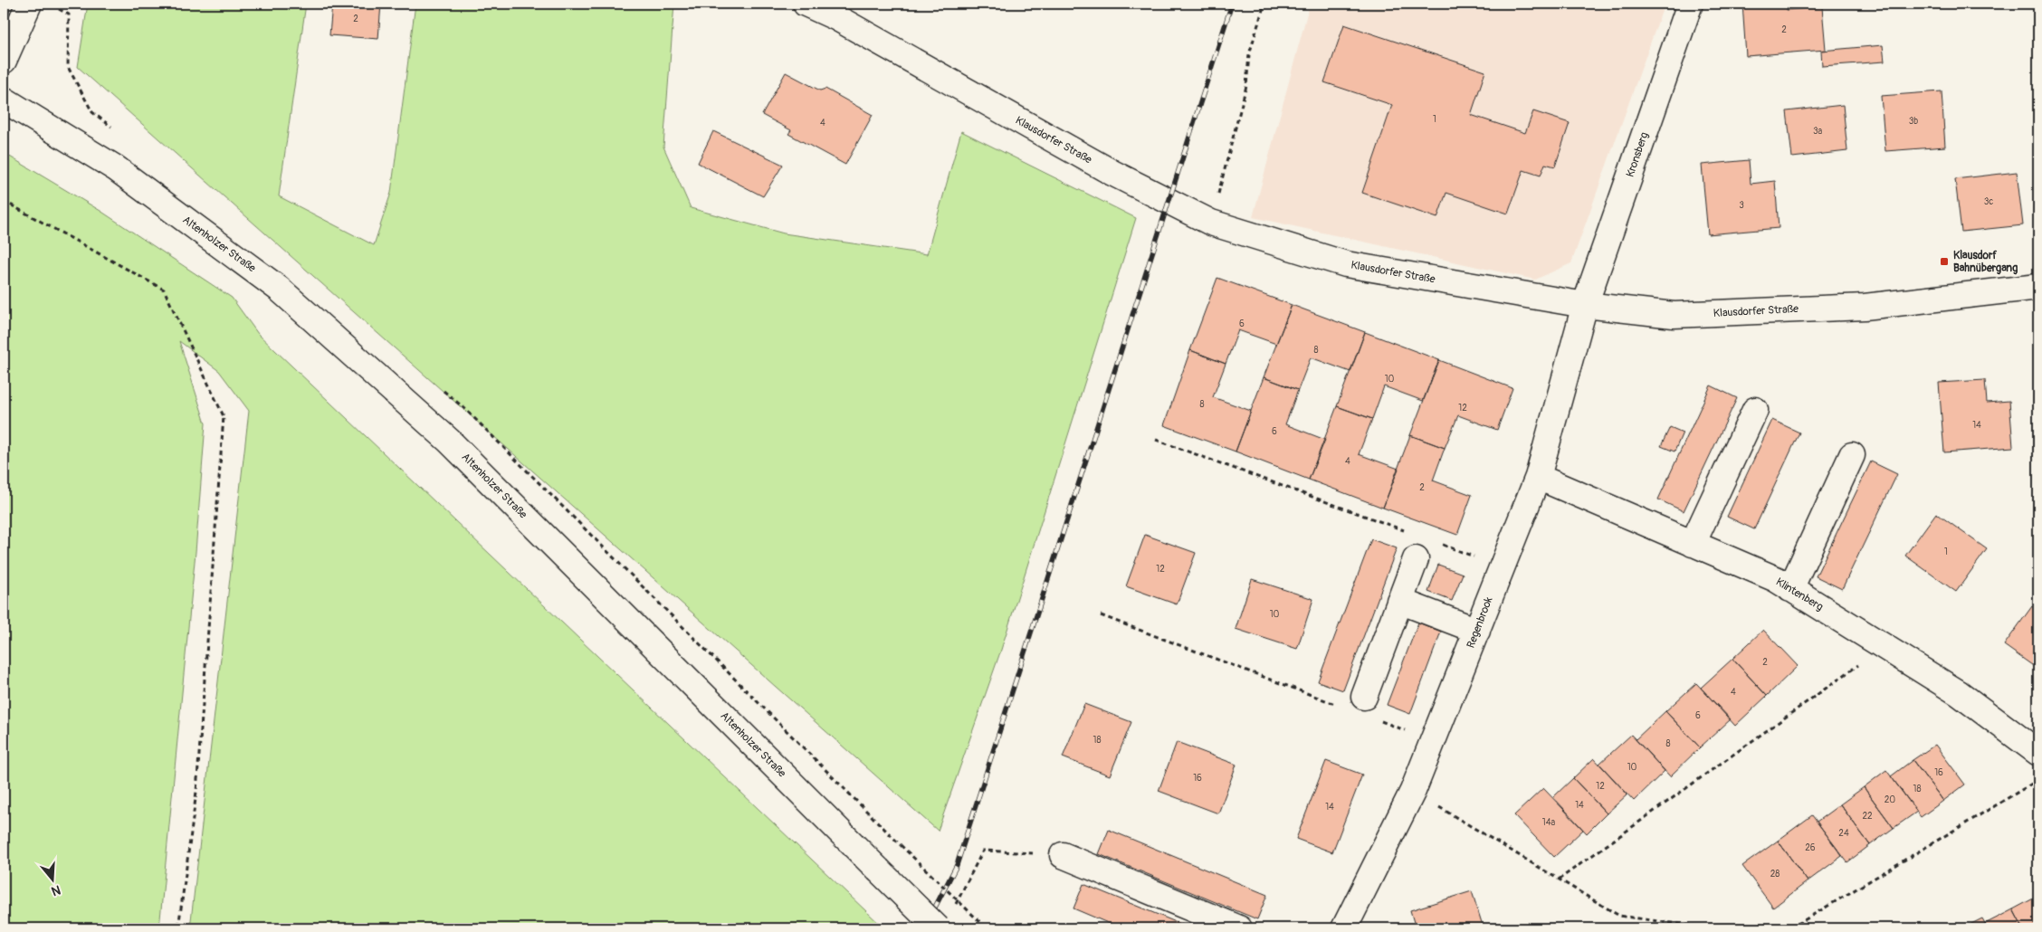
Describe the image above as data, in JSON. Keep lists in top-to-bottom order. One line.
{"streets":{"street":["Klausdorfer Straße","Kronsberg","Altenholzer Straße","Klintenberg","Regenbrook"]},"crossings":[["Klausdorfer Straße","Kronsberg"],["Klausdorfer Straße","Regenbrook"],["Kronsberg","Regenbrook"],["Klintenberg","Regenbrook"]],"places":{"transit":["Klausdorf Bahnübergang"]},"house_numbers":["2","2","1","3b","4","3a","3c","3","6","8","10","8","12","14","6","4","2","1","12","10","2","4","6","18","8","10","16","16","12","18","20","14","14","22","14a","24","26","28"],"north":"bottom"}
